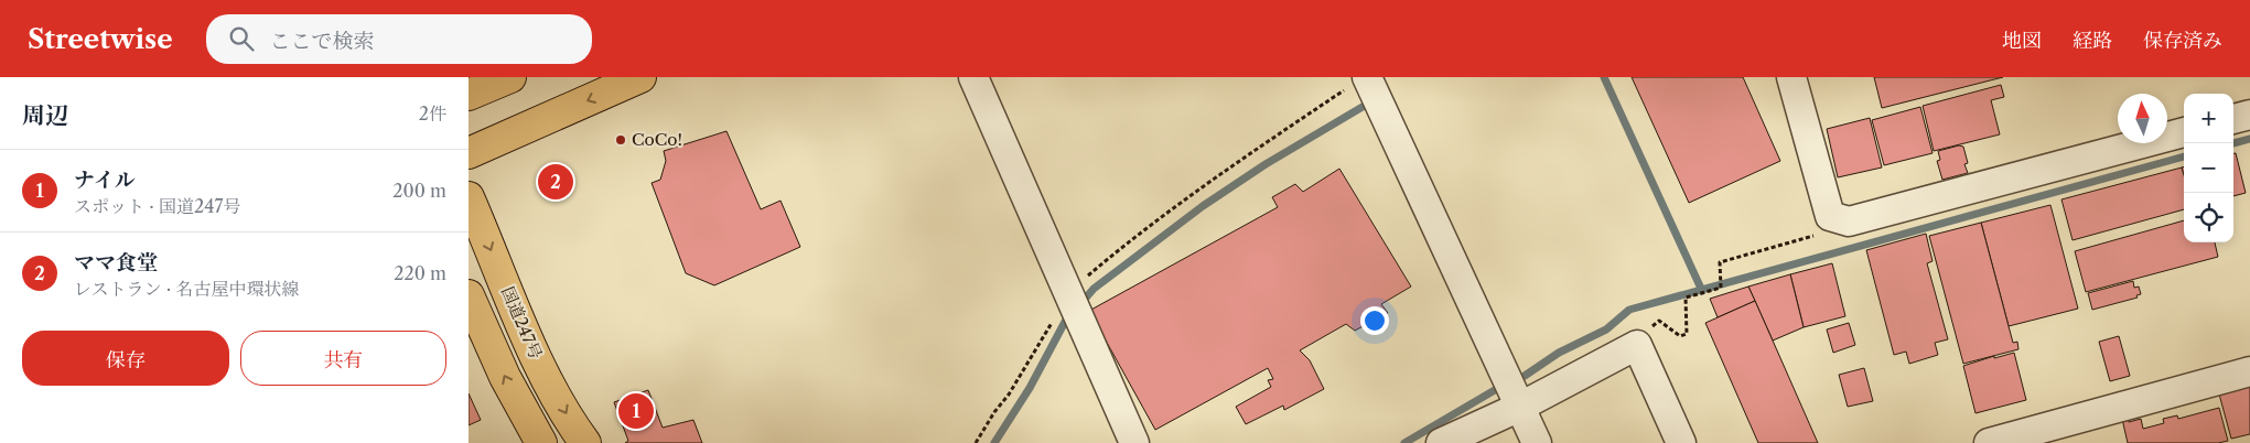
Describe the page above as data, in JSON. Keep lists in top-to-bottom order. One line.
{"streets":{"main road":["国道247号"]},"places":["CoCo!"],"north":"top","page":{"header":"Streetwise","search":"ここで検索","nav":["地図","経路","保存済み"],"heading":["周辺","2件"],"map_buttons":["+","−"],"list":[{"mark":"1","name":"ナイル","note":"スポット · 国道247号","value":"200 m"},{"mark":"2","name":"ママ食堂","note":"レストラン · 名古屋中環状線","value":"220 m"}],"pins":["2","1"],"buttons":["保存","共有"]}}
